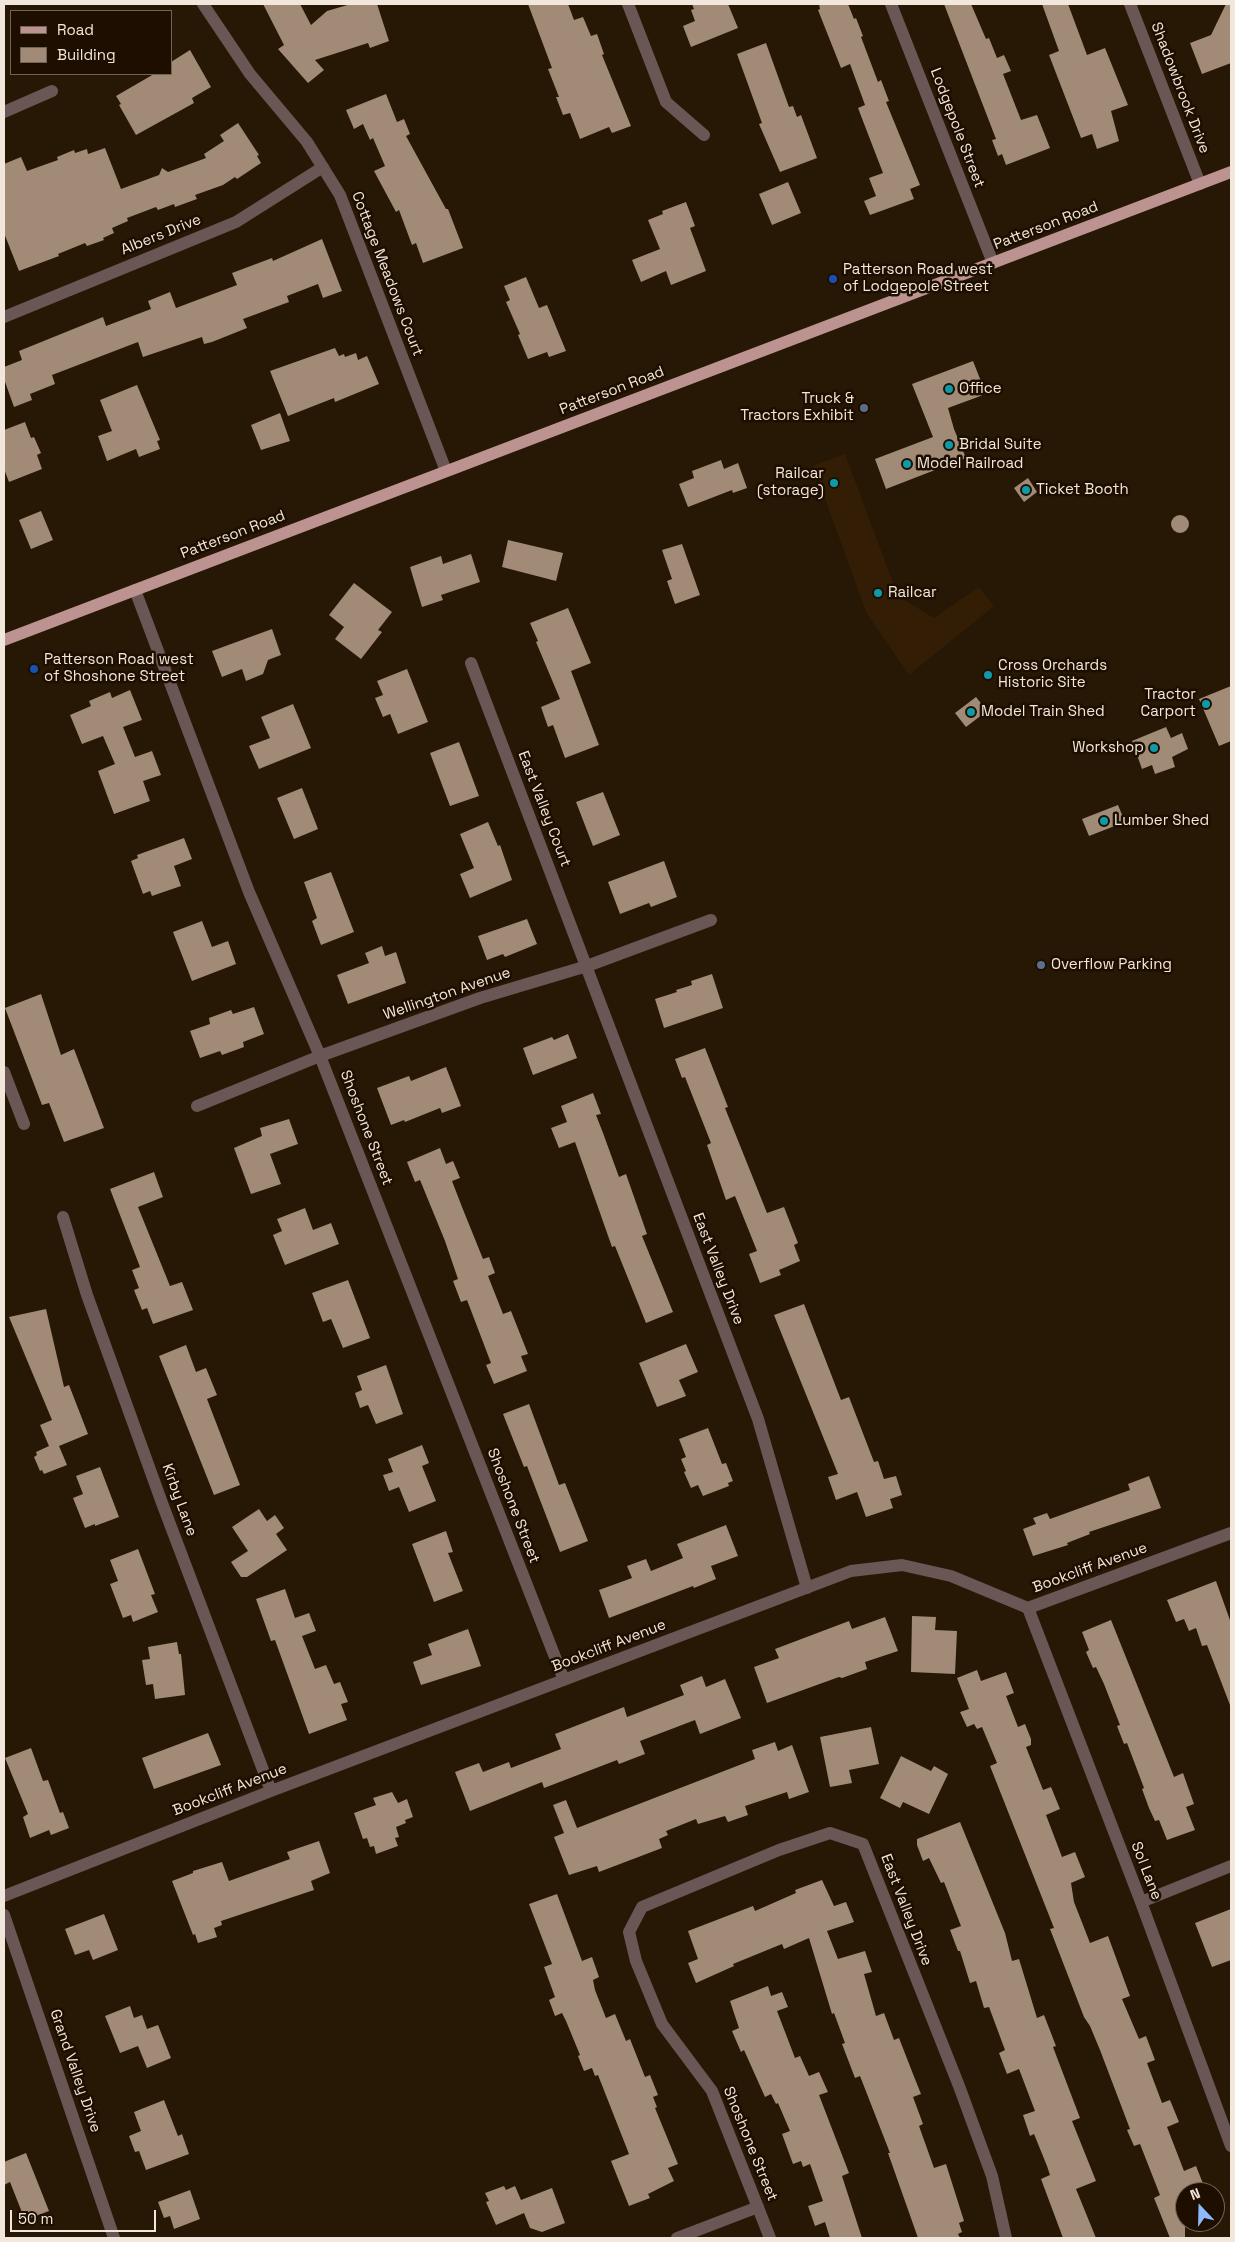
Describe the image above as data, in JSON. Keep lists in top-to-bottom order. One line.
{"streets":{"main road":["Patterson Road"],"street":["Shadowbrook Drive","Lodgepole Street","Albers Drive","Cottage Meadows Court","East Valley Court","Wellington Avenue","Shoshone Street","East Valley Drive","Kirby Lane","Bookcliff Avenue","Sol Lane","Grand Valley Drive"]},"crossings":[["Shadowbrook Drive","Patterson Road"],["Lodgepole Street","Patterson Road"],["Patterson Road","Cottage Meadows Court"],["Patterson Road","Shoshone Street"],["Albers Drive","Cottage Meadows Court"],["East Valley Court","Wellington Avenue"],["East Valley Court","East Valley Drive"],["Wellington Avenue","Shoshone Street"],["Wellington Avenue","East Valley Drive"],["Shoshone Street","East Valley Drive"],["Shoshone Street","Bookcliff Avenue"],["East Valley Drive","Bookcliff Avenue"],["Kirby Lane","Bookcliff Avenue"],["Bookcliff Avenue","Sol Lane"]],"places":["Patterson Road west of Lodgepole Street","Office","Truck & Tractors Exhibit","Bridal Suite","Model Railroad","Railcar (storage)","Ticket Booth","Railcar","Patterson Road west of Shoshone Street","Cross Orchards Historic Site","Tractor Carport","Model Train Shed","Workshop","Lumber Shed","Overflow Parking"],"legend":["Road","Building"],"scale_bar":"50 m","north":"top"}
